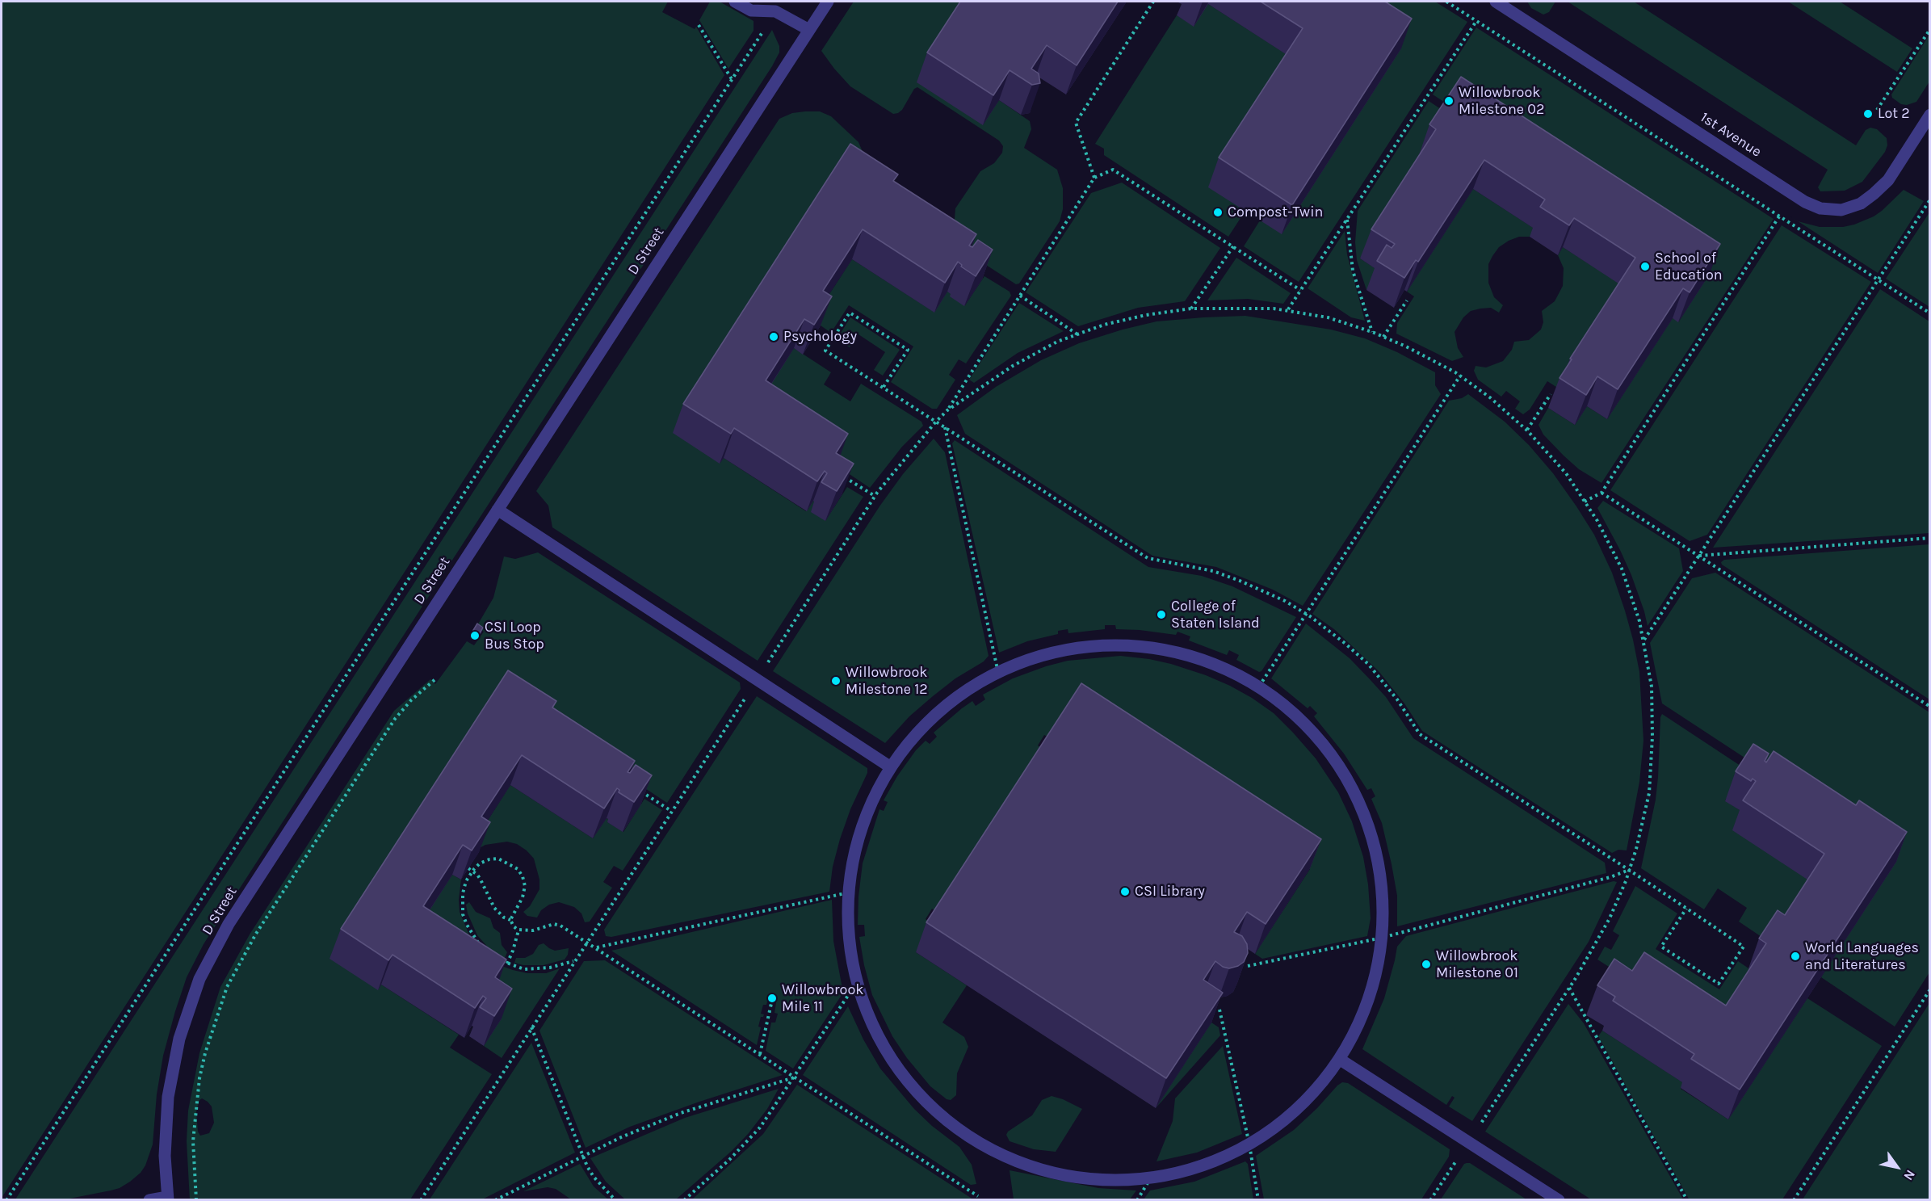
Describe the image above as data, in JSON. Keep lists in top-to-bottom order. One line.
{"streets":{"street":["1st Avenue","D Street"]},"places":["Willowbrook Milestone 02","Lot 2","Compost-Twin","School of Education","Psychology","College of Staten Island","CSI Loop Bus Stop","Willowbrook Milestone 12","CSI Library","World Languages and Literatures","Willowbrook Milestone 01","Willowbrook Mile 11"],"north":"bottom right"}
